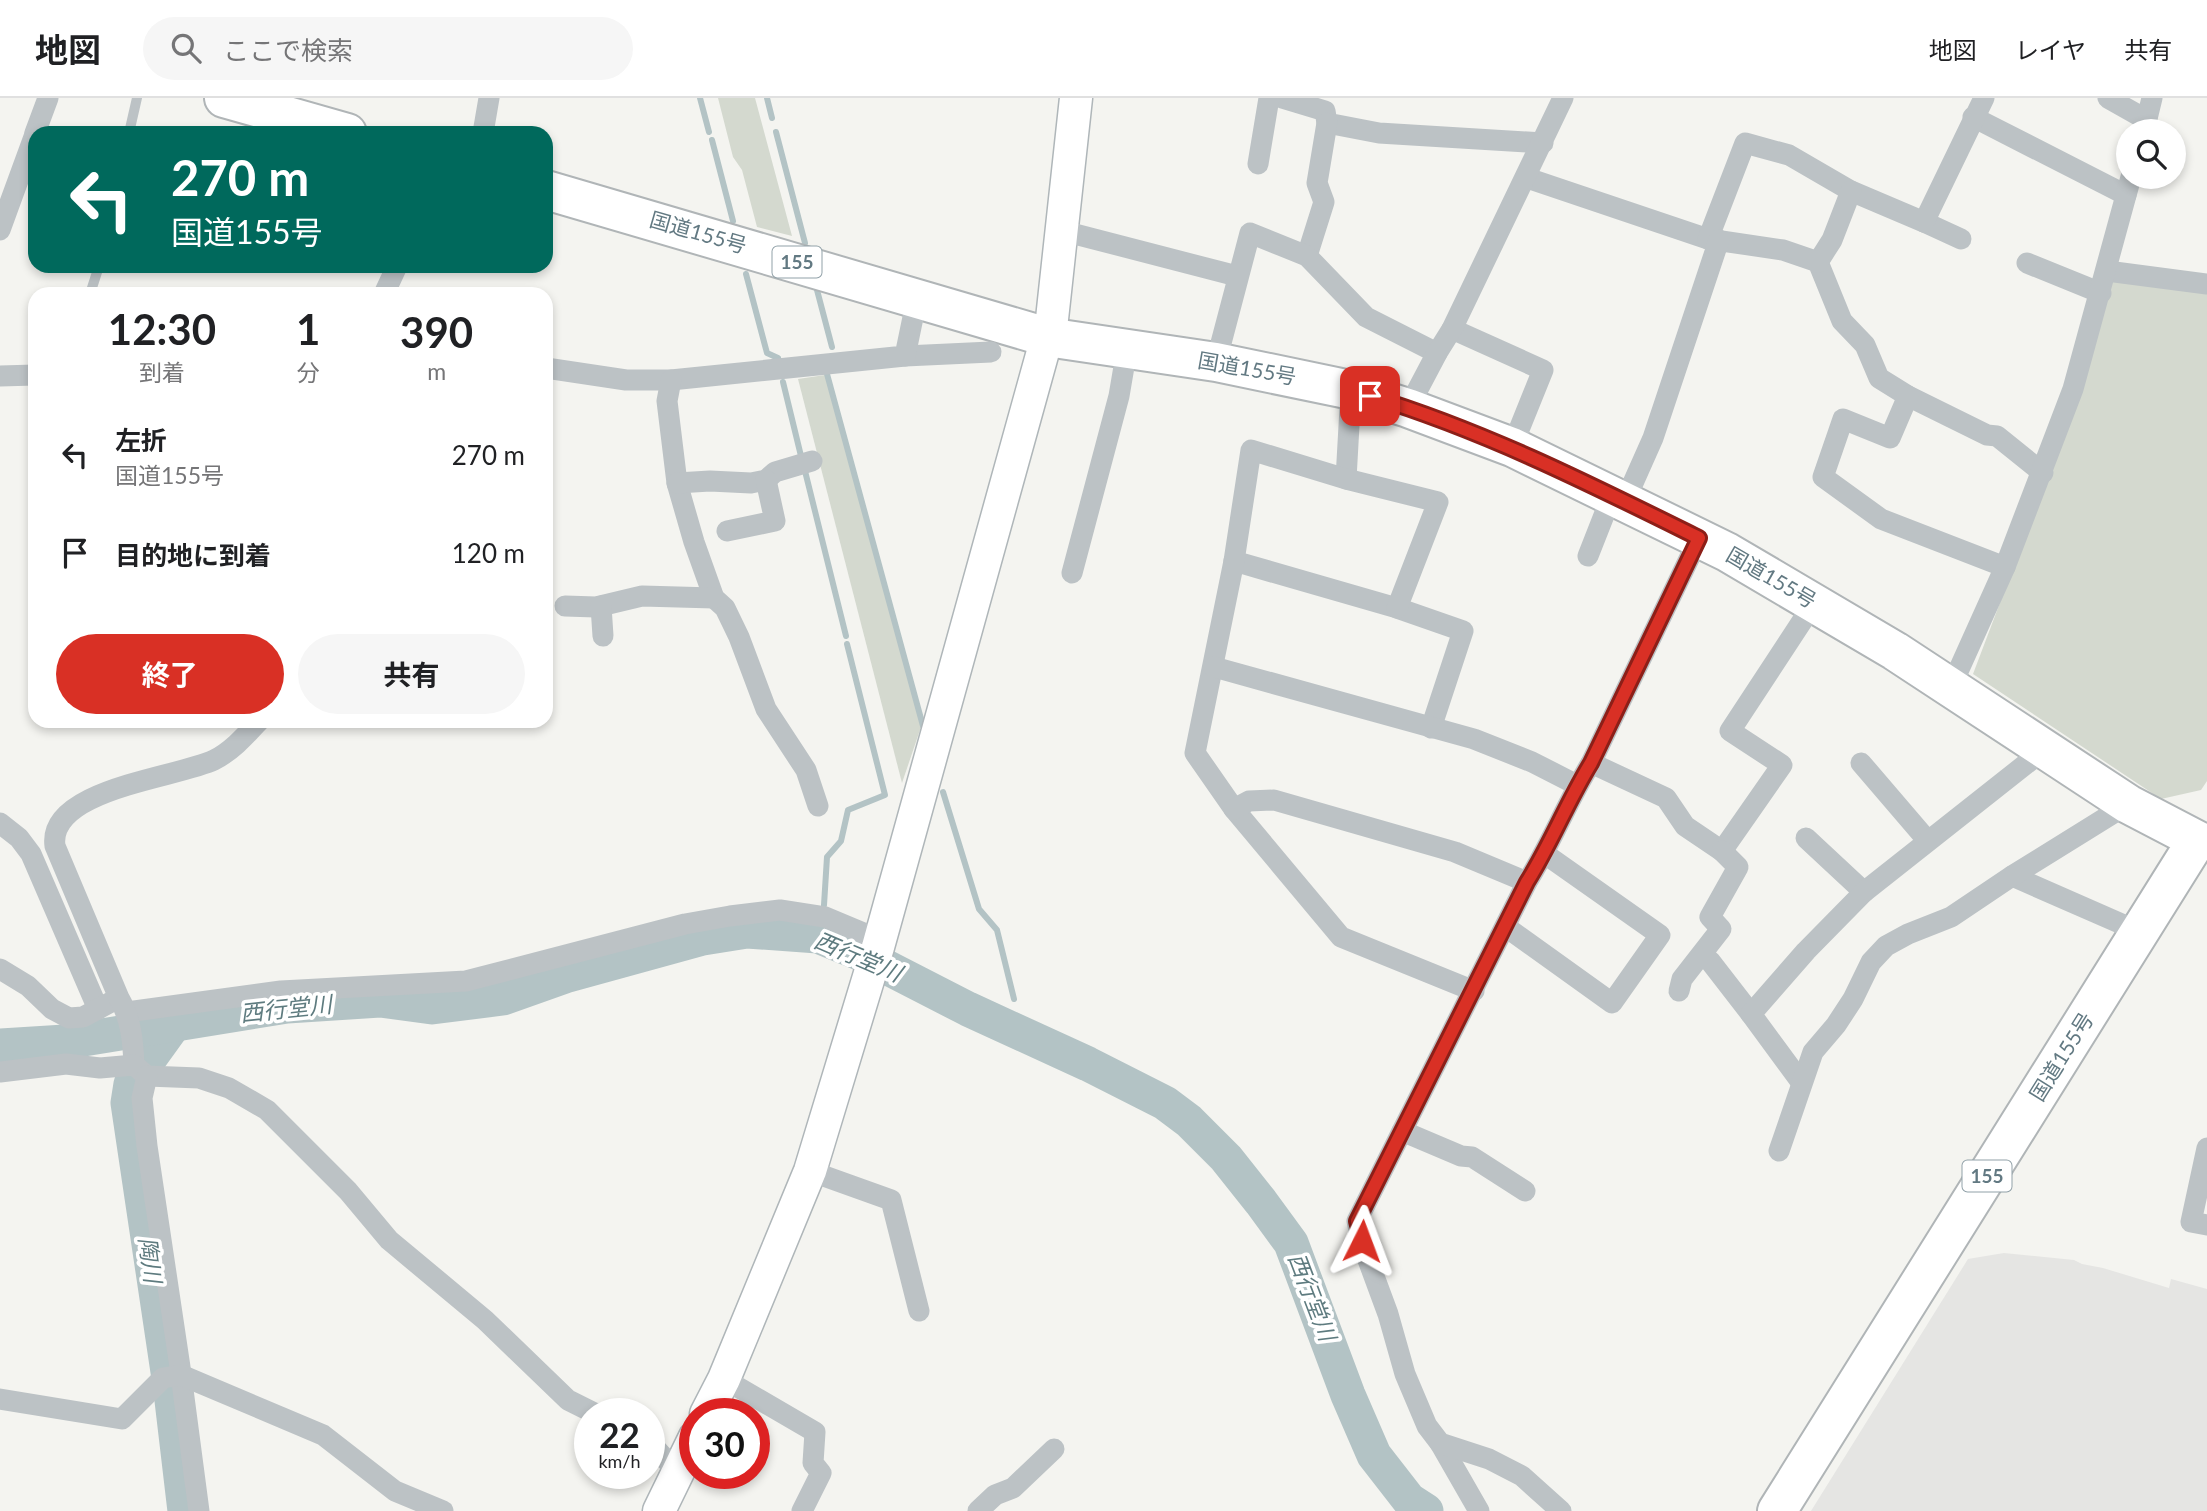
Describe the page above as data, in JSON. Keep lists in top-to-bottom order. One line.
{"streets":{"highway":["国道155号","155"]},"water":["西行堂川","陶川"],"page":{"header":"地図","search":"ここで検索","nav":["地図","レイヤ","共有"],"turn":["270 m","国道155号"],"eta":["12:30","到着","1","分","390","m"],"list":[{"name":"左折","note":"国道155号","value":"270 m"},{"name":"目的地に到着","value":"120 m"}],"buttons":["終了","共有"],"speed":"22 km/h","limit":"30"}}
